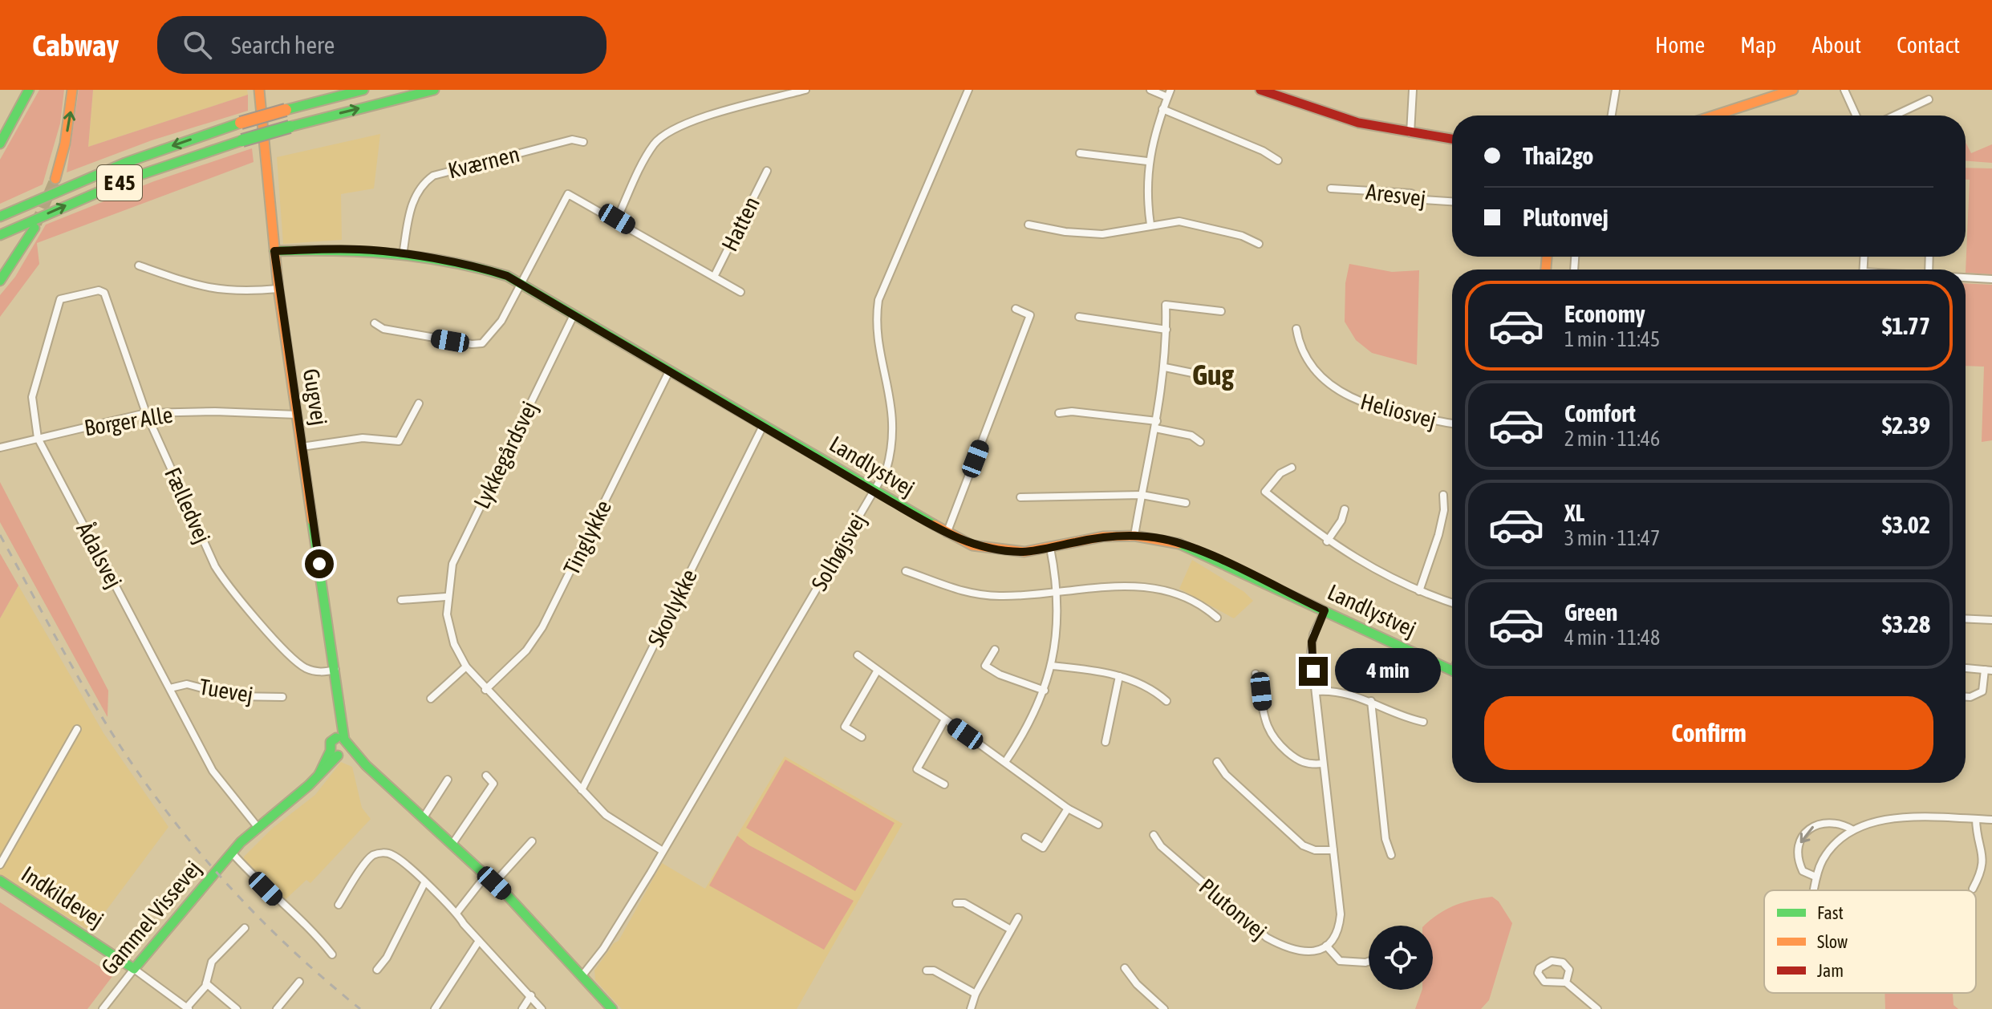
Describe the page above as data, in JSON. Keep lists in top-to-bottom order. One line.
{"streets":{"main road":["E 45","Gugvej","Landlystvej","Indkildevej","Gammel Vissevej"],"street":["Kværnen","Aresvej","Hatten","Heliosvej","Borger Alle","Lykkegårdsvej","Fælledvej","Tinglykke","Solhøjsvej","Ådalsvej","Skovlykke","Tuevej","Plutonvej"]},"crossings":[["Kværnen","Landlystvej"],["Gugvej","Borger Alle"],["Gugvej","Landlystvej"],["Gugvej","Fælledvej"],["Gugvej","Gammel Vissevej"],["Borger Alle","Fælledvej"],["Borger Alle","Ådalsvej"],["Lykkegårdsvej","Landlystvej"],["Lykkegårdsvej","Tinglykke"],["Lykkegårdsvej","Solhøjsvej"],["Lykkegårdsvej","Skovlykke"],["Landlystvej","Tinglykke"],["Landlystvej","Solhøjsvej"],["Landlystvej","Skovlykke"],["Fælledvej","Ådalsvej"],["Ådalsvej","Tuevej"],["Ådalsvej","Gammel Vissevej"],["Indkildevej","Gammel Vissevej"]],"districts":["Gug"],"legend":["Fast","Slow","Jam"],"page":{"header":"Cabway","search":"Search here","nav":["Home","Map","About","Contact"],"banner":["Thai2go","Plutonvej"],"list":[{"name":"Economy","note":"1 min · 11:45","value":"$1.77"},{"name":"Comfort","note":"2 min · 11:46","value":"$2.39"},{"name":"XL","note":"3 min · 11:47","value":"$3.02"},{"name":"Green","note":"4 min · 11:48","value":"$3.28"}],"bubble":"4 min","buttons":"Confirm"}}
